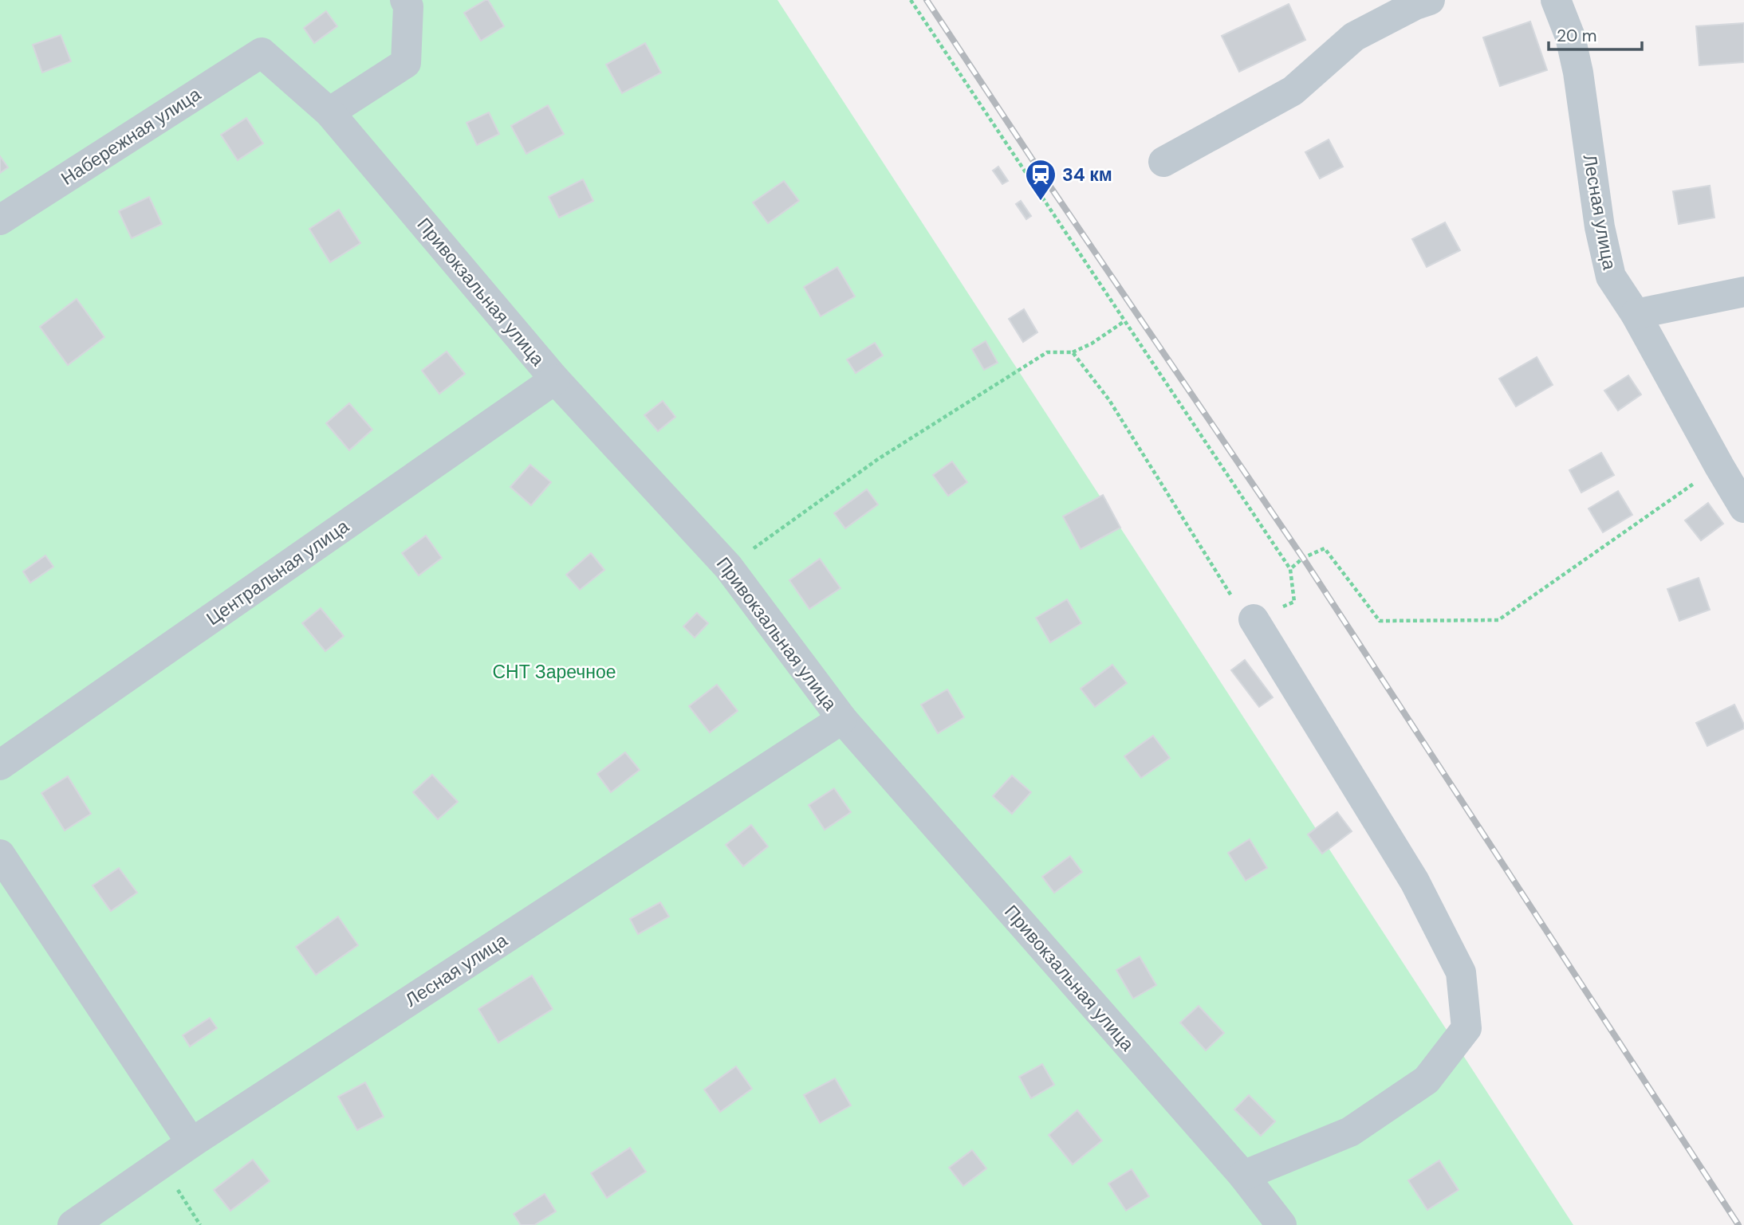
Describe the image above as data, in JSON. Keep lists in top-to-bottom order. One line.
{"streets":{"street":["Набережная улица","Лесная улица","Привокзальная улица","Центральная улица"]},"crossings":[["Набережная улица","Привокзальная улица"],["Лесная улица","Привокзальная улица"],["Привокзальная улица","Центральная улица"]],"parks":["СНТ Заречное"],"places":{"station":["34 км"]},"scale_bar":"20 m"}
